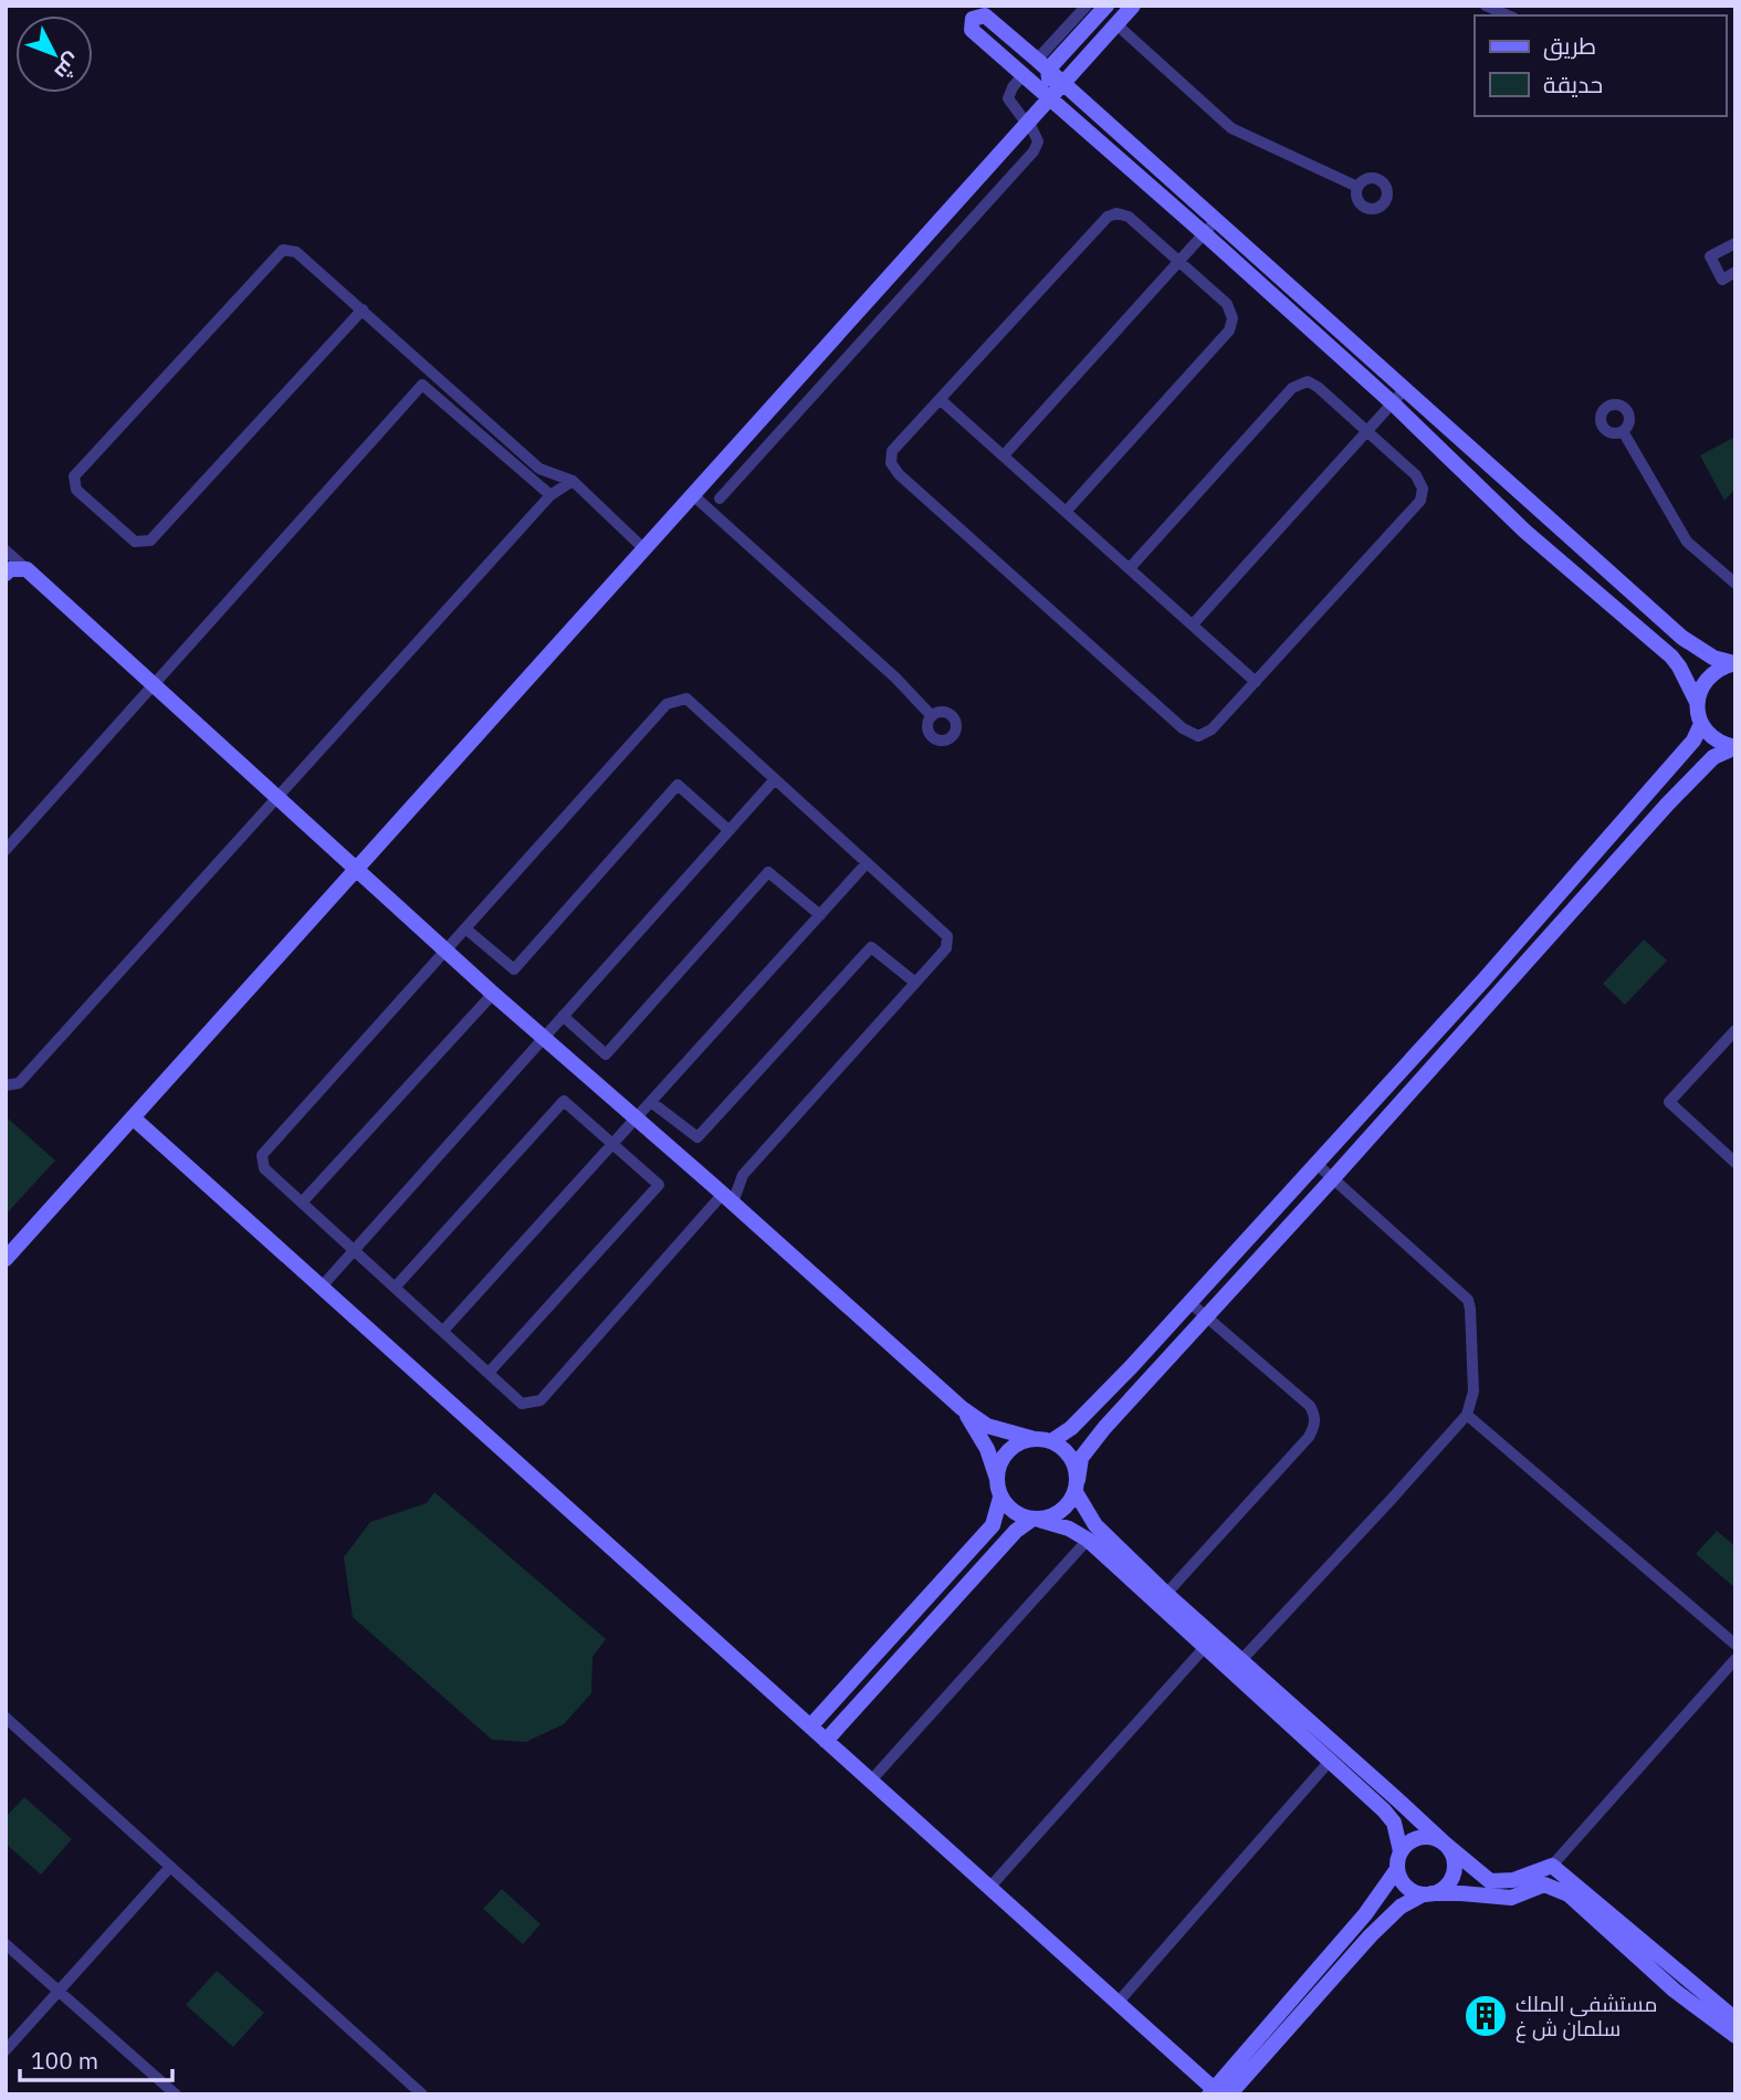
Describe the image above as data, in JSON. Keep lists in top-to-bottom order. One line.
{"places":{"building":["مستشفى الملك سلمان ش غ"]},"legend":["طريق","حديقة"],"scale_bar":"100 m","north":"bottom right"}
